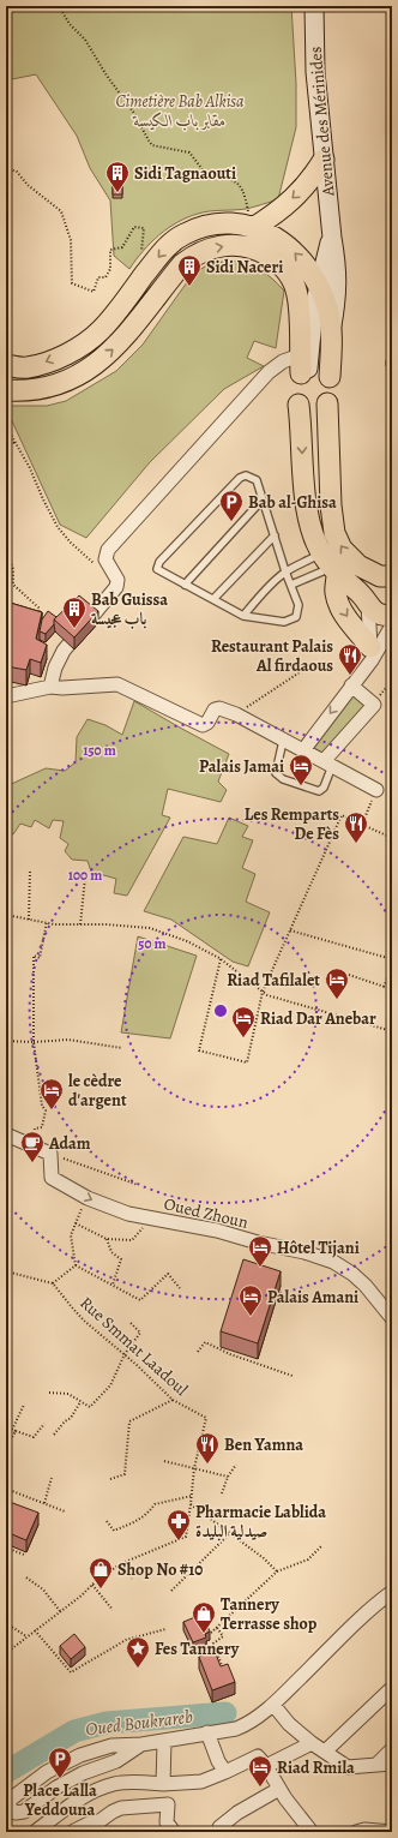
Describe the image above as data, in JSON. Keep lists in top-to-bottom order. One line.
{"streets":{"main road":["Avenue des Mérinides"],"street":["Oued Zhoun"],"path":["Rue Smmat Laadoul"]},"water":["Oued Boukrareb"],"parks":["Cimetière Bab Alkisa مقابر باب الكيسة"],"places":{"building":["Sidi Tagnaouti","Sidi Naceri","Bab Guissa باب عجيسة"],"parking":["Bab al-Ghisa","Place Lalla Yeddouna"],"restaurant":["Restaurant Palais Al firdaous","Les Remparts De Fès","Ben Yamna"],"hotel":["Palais Jamai","Riad Tafilalet","Riad Dar Anebar","le cèdre d'argent","Hôtel Tijani","Palais Amani","Riad Rmila"],"cafe":["Adam"],"pharmacy":["Pharmacie Lablida صيدلية البليدة"],"shop":["Shop No #10","Tannery Terrasse shop"],"place":["Fes Tannery"]},"rings":["150 m","100 m","50 m"]}
